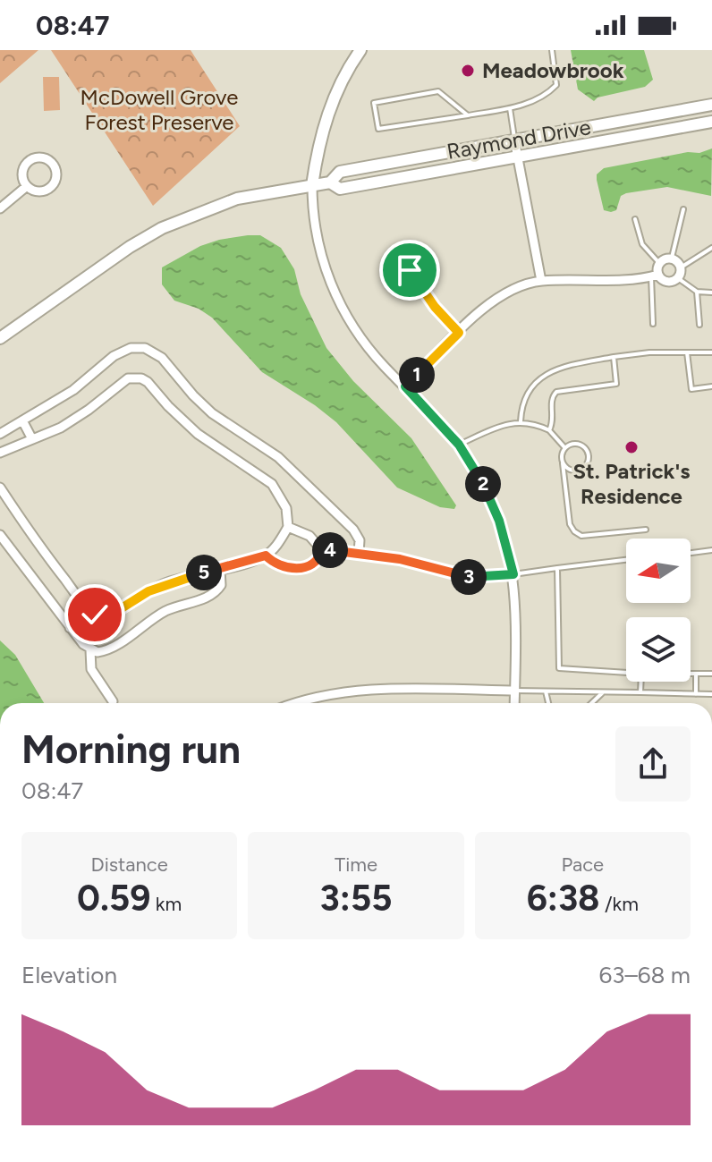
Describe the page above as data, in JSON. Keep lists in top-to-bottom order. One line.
{"streets":{"street":["Raymond Drive"]},"parks":["McDowell Grove Forest Preserve"],"places":["Meadowbrook","St. Patrick's Residence"],"north":"left","page":{"status":"08:47","pins":["1","2","4","5","3"],"heading":["Morning run","08:47"],"stats":[["Distance","0.59 km"],["Time","3:55"],["Pace","6:38 /km"]],"chart":["Elevation","63–68 m"]}}
